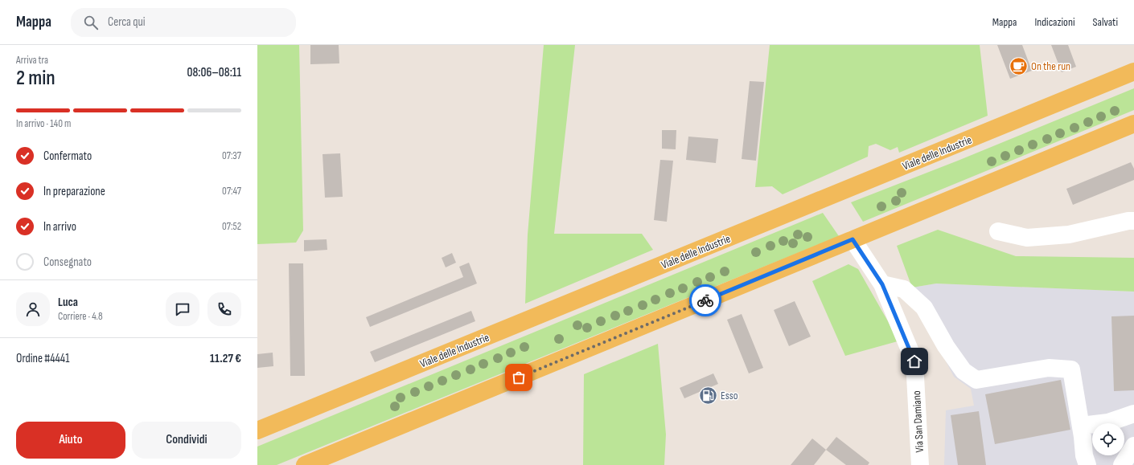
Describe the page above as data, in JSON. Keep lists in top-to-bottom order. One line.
{"streets":{"main road":["Viale delle Industrie"],"street":["Via San Damiano"]},"places":{"cafe":["On the run"],"fuel station":["Esso"]},"page":{"header":"Mappa","search":"Cerca qui","nav":["Mappa","Indicazioni","Salvati"],"heading":["2 min","Arriva tra","08:06–08:11"],"panel":["Luca","Corriere · 4.8","Ordine #4441","11.27 €"],"bar":"In arrivo · 140 m","list":[["Confermato","07:37"],["In preparazione","07:47"],["In arrivo","07:52"],"Consegnato"],"buttons":["Aiuto","Condividi"]}}
